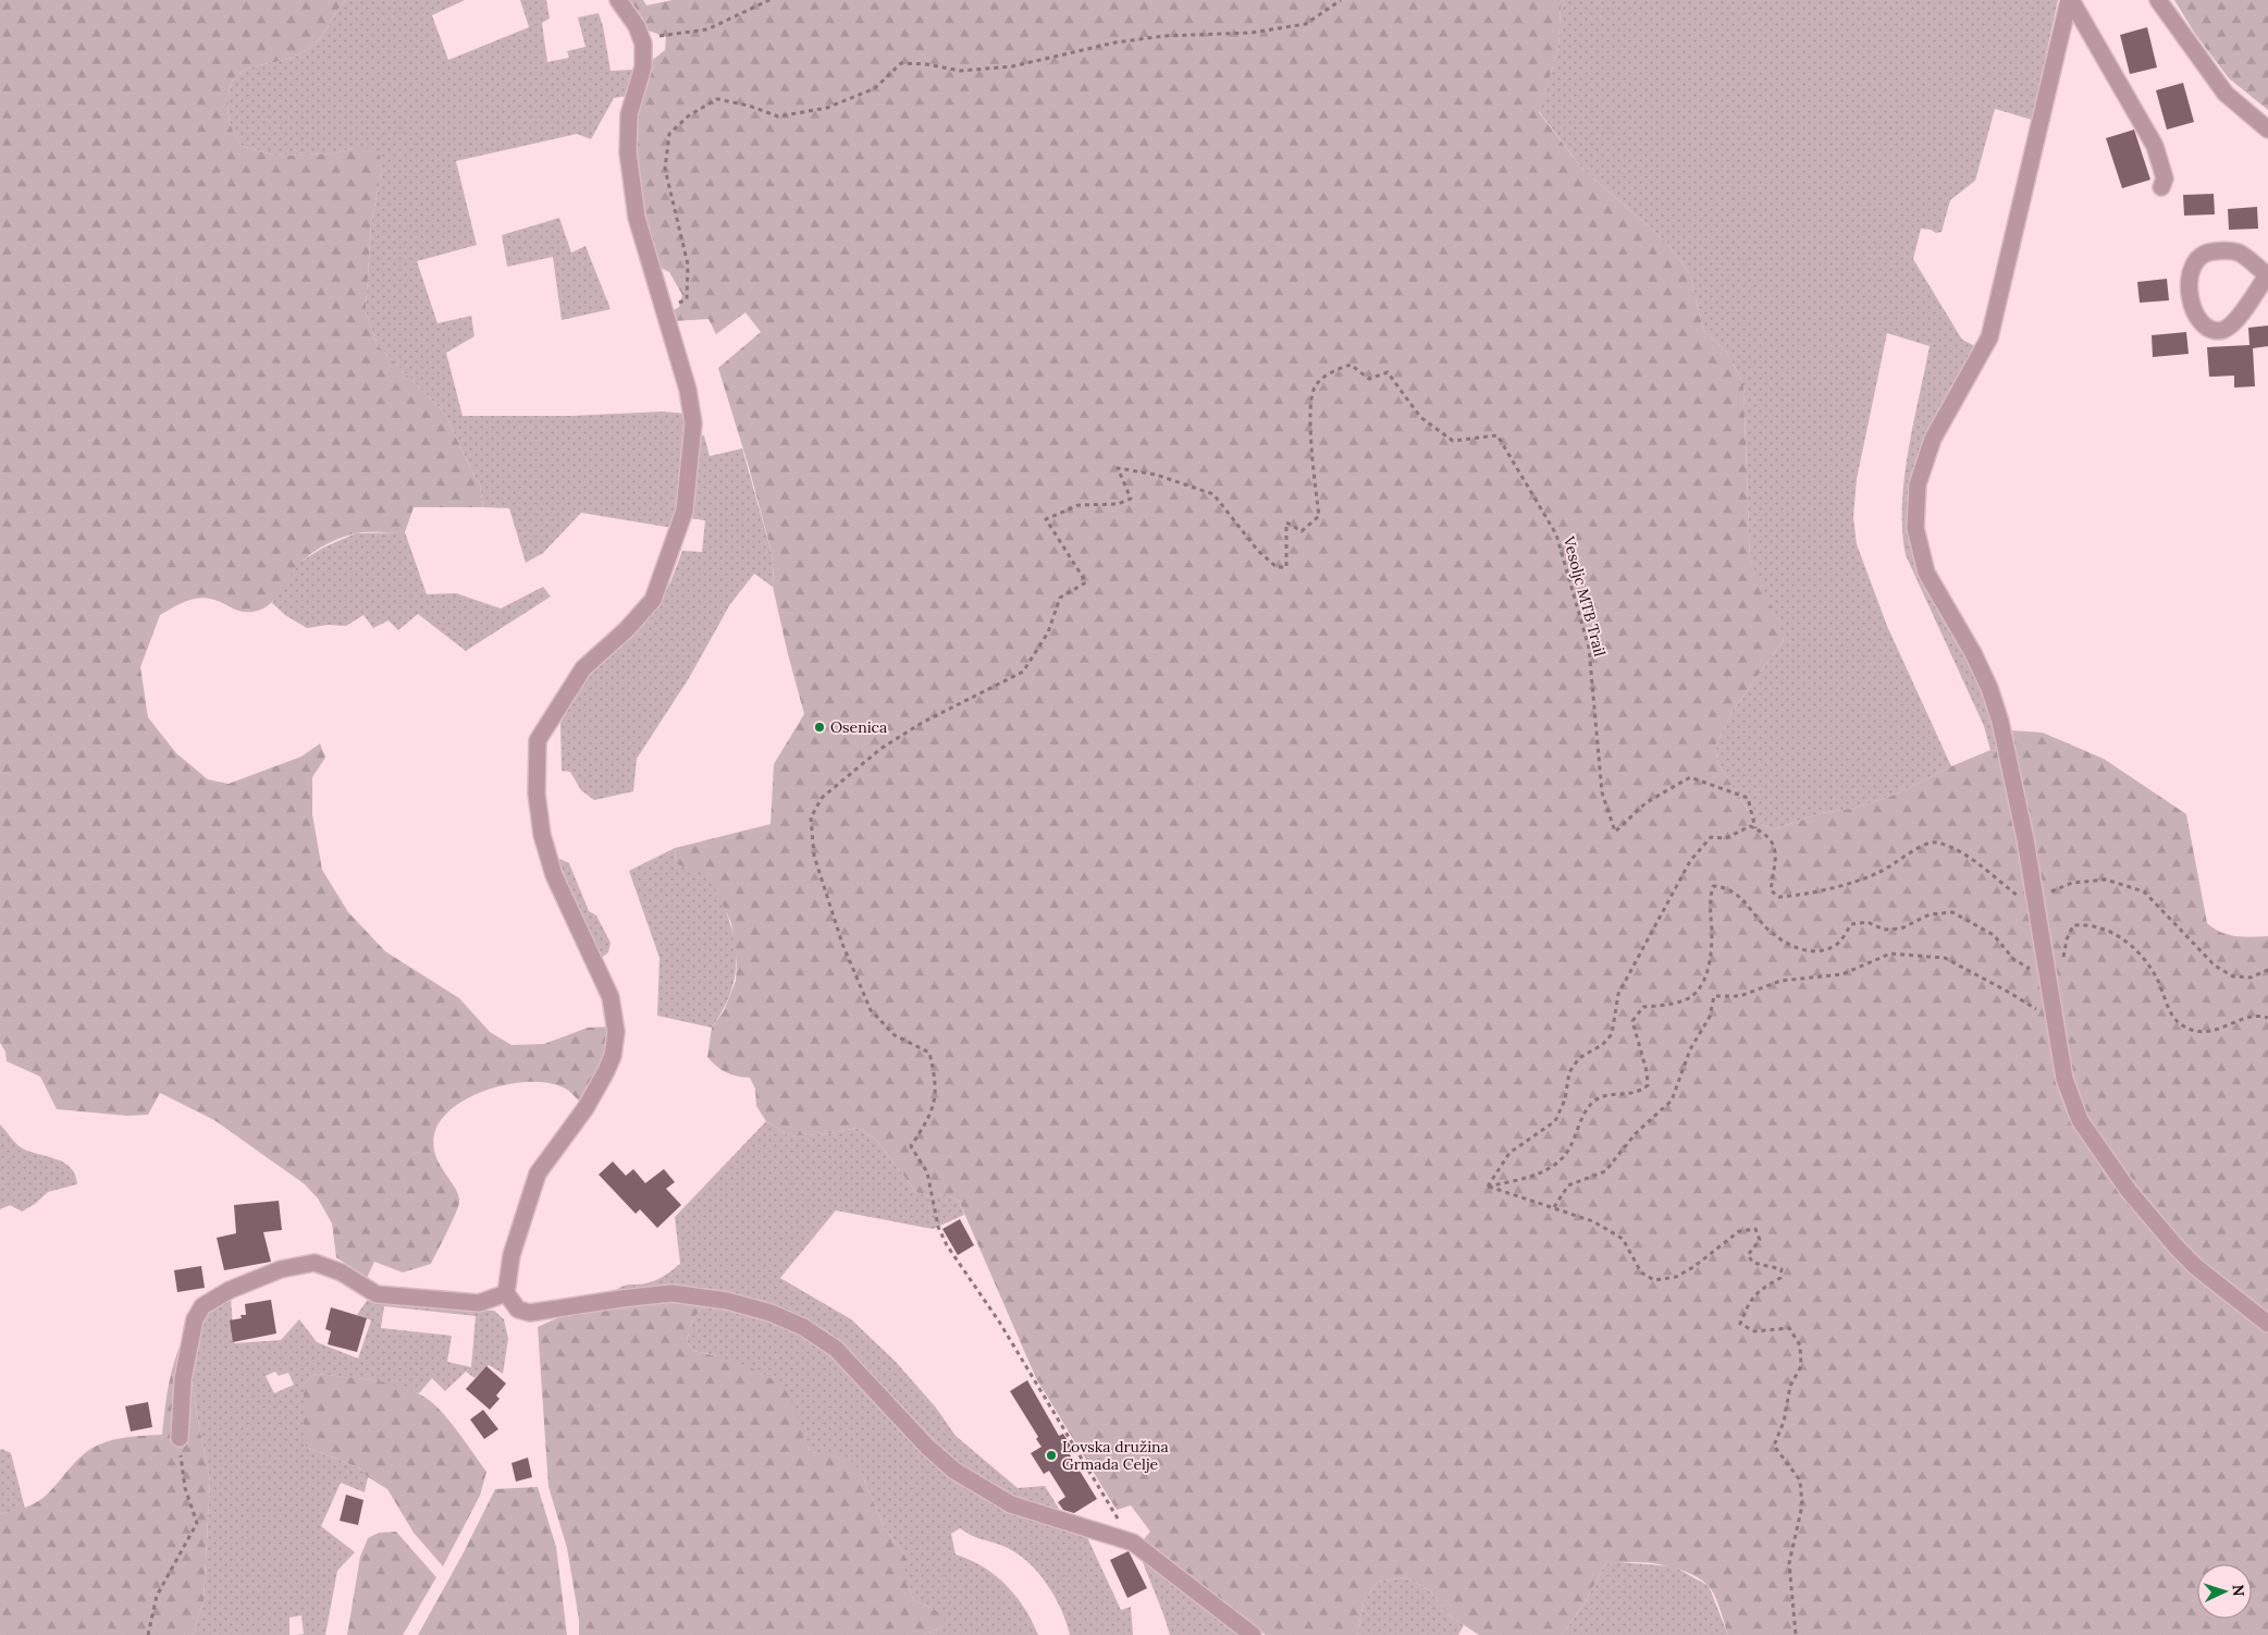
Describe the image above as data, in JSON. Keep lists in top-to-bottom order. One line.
{"streets":{"path":["Vesoljc MTB Trail"]},"places":["Osenica","Lovska družina Grmada Celje"],"north":"right"}
